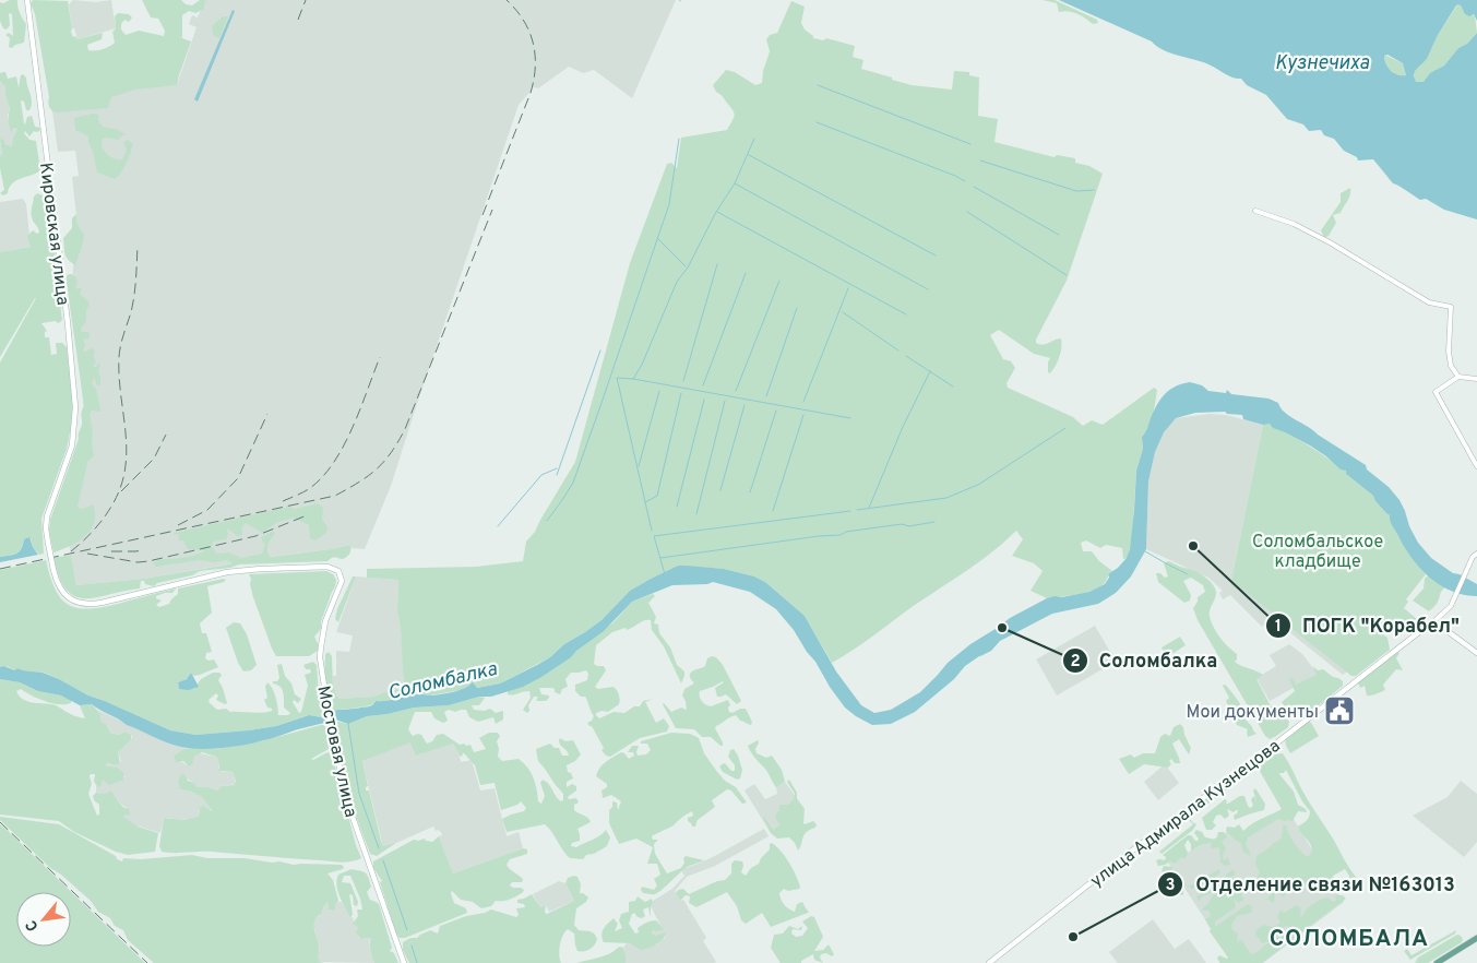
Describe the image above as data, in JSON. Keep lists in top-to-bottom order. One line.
{"streets":{"main road":["Кировская улица","Мостовая улица","улица Адмирала Кузнецова"]},"crossings":[["Кировская улица","Мостовая улица"]],"districts":["СОЛОМБАЛА"],"water":["Кузнечиха","Соломбалка"],"parks":["Соломбальское кладбище"],"places":{"other":["ПОГК \"Корабел\"","Соломбалка","Отделение связи №163013"],"public building":["Мои документы"]},"north":"bottom left"}
